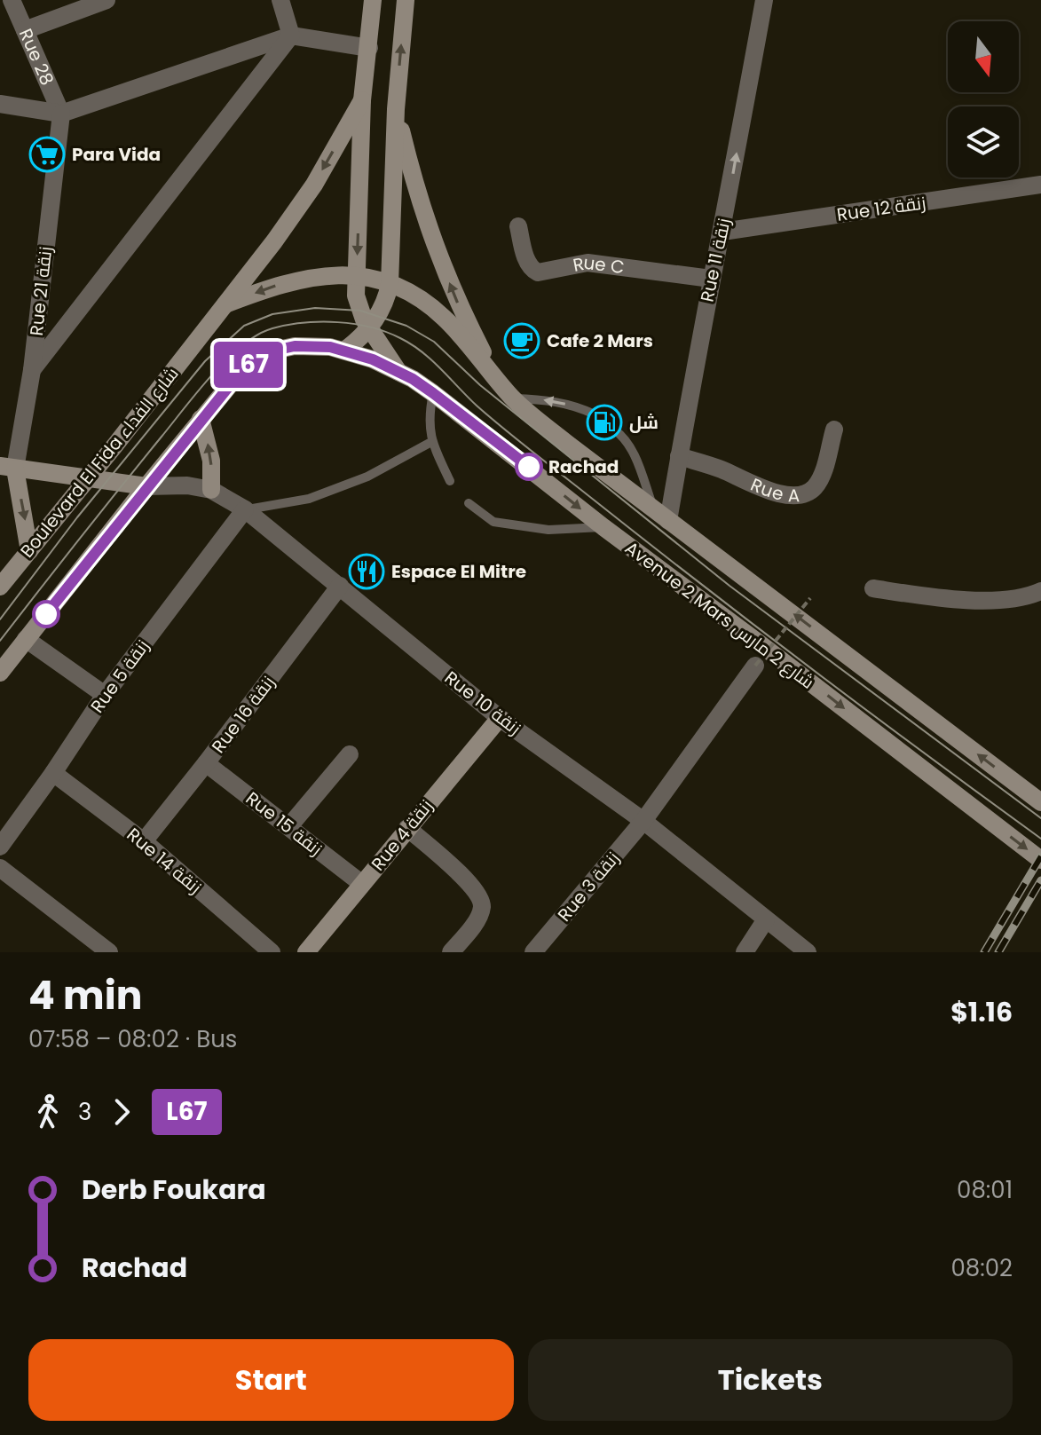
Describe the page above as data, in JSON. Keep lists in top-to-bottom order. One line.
{"streets":{"main road":["Boulevard El Fida شارع الفداء","Avenue 2 Mars شارع 2 مارس","Rue 4 زنقة"],"street":["Rue 28","Rue 12 زنقة","Rue 11 زنقة","Rue C","Rue 21 زنقة","Rue A","Rue 5 زنقة","Rue 10 زنقة","Rue 16 زنقة","Rue 15 زنقة","Rue 14 زنقة","Rue 3 زنقة"]},"crossings":[["Rue 28","Rue 21 زنقة"],["Rue 12 زنقة","Rue 11 زنقة"],["Rue 11 زنقة","Rue C"],["Rue 11 زنقة","Rue A"],["Rue 5 زنقة","Rue 10 زنقة"],["Rue 5 زنقة","Rue 14 زنقة"],["Rue 10 زنقة","Rue 16 زنقة"],["Rue 10 زنقة","Rue 4 زنقة"],["Rue 10 زنقة","Rue 3 زنقة"],["Rue 16 زنقة","Rue 15 زنقة"],["Rue 16 زنقة","Rue 14 زنقة"],["Rue 15 زنقة","Rue 4 زنقة"]],"one_way":["Rue 11 زنقة"],"places":{"supermarket":["Para Vida"],"cafe":["Cafe 2 Mars"],"fuel station":["شل"],"other":["Rachad"],"restaurant":["Espace El Mitre"]},"lines":["bus line L67"],"north":"bottom","page":{"on_map":"L67","heading":["4 min","07:58 – 08:02 · Bus","$1.16"],"legs":["3","L67"],"list":[{"name":"Derb Foukara","value":"08:01"},{"name":"Rachad","value":"08:02"}],"buttons":["Start","Tickets"]}}
